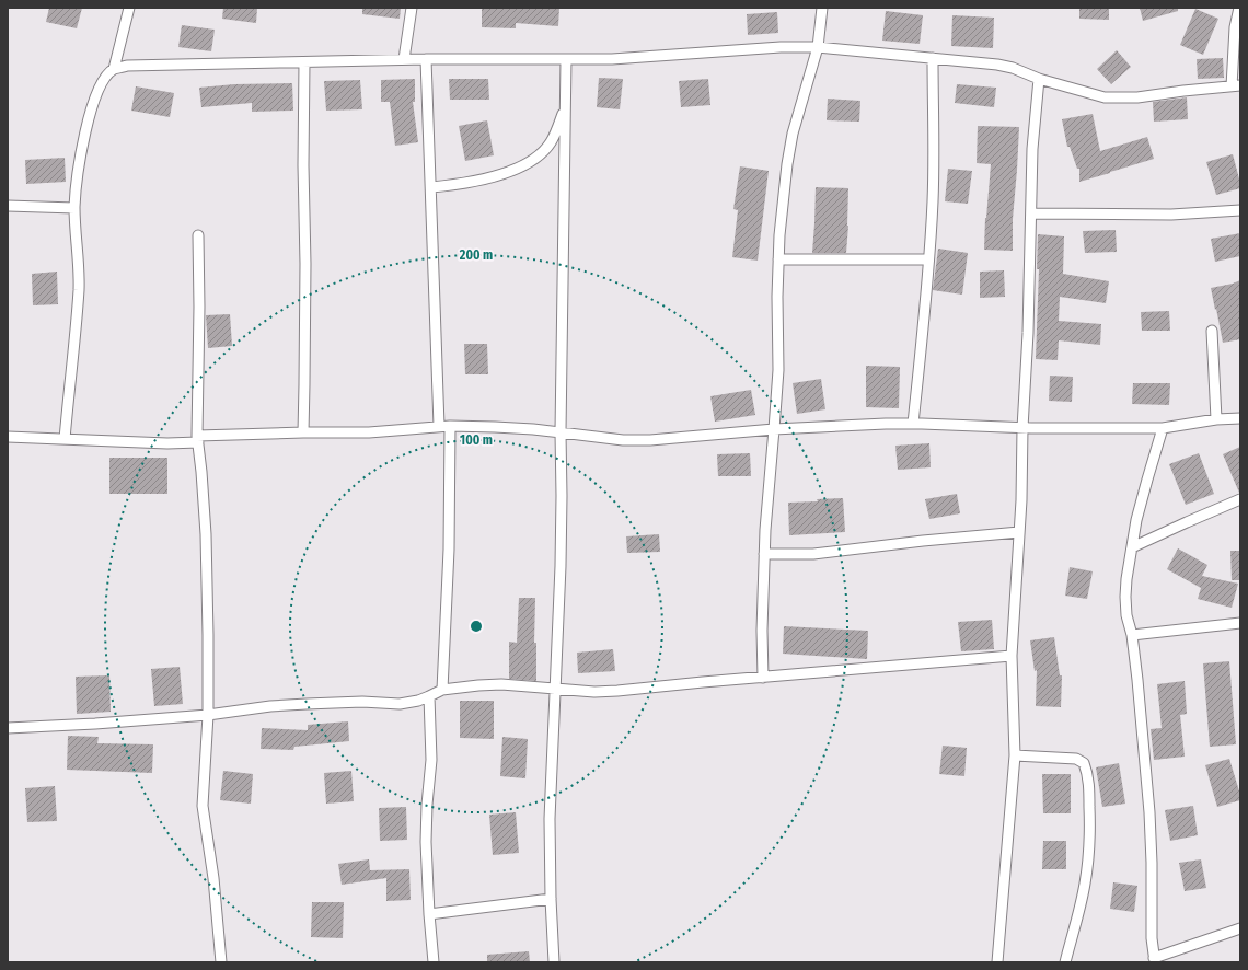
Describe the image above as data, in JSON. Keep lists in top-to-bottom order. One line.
{"rings":["200 m","100 m"]}
